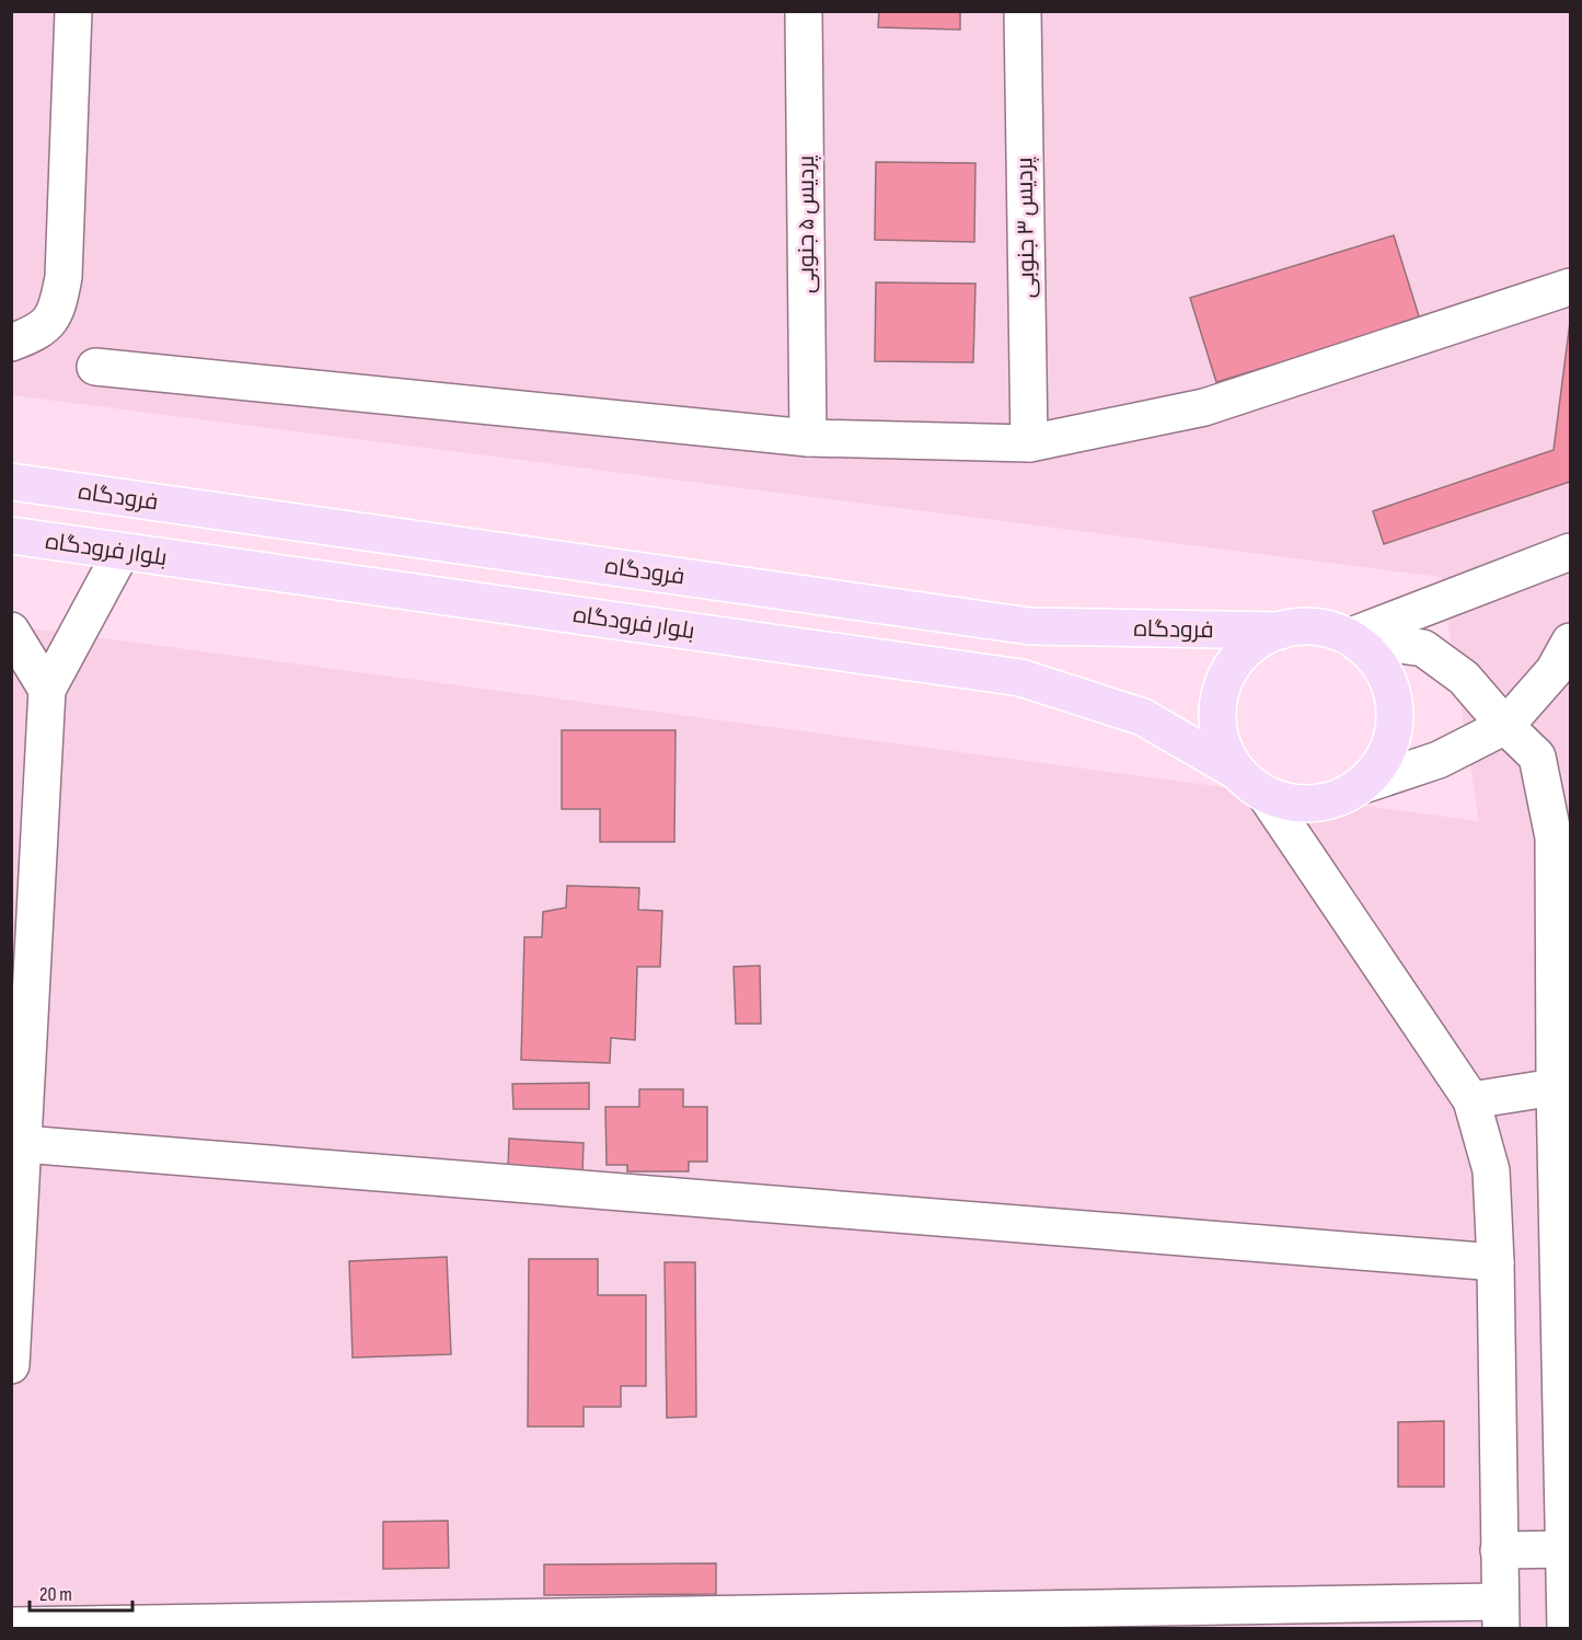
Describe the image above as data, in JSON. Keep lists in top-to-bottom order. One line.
{"streets":{"main road":["فرودگاه","بلوار فرودگاه"],"street":["پردیس ۵ جنوبی","پردیس ۳ جنوبی"]},"crossings":[["فرودگاه","بلوار فرودگاه"]],"scale_bar":"20 m"}
